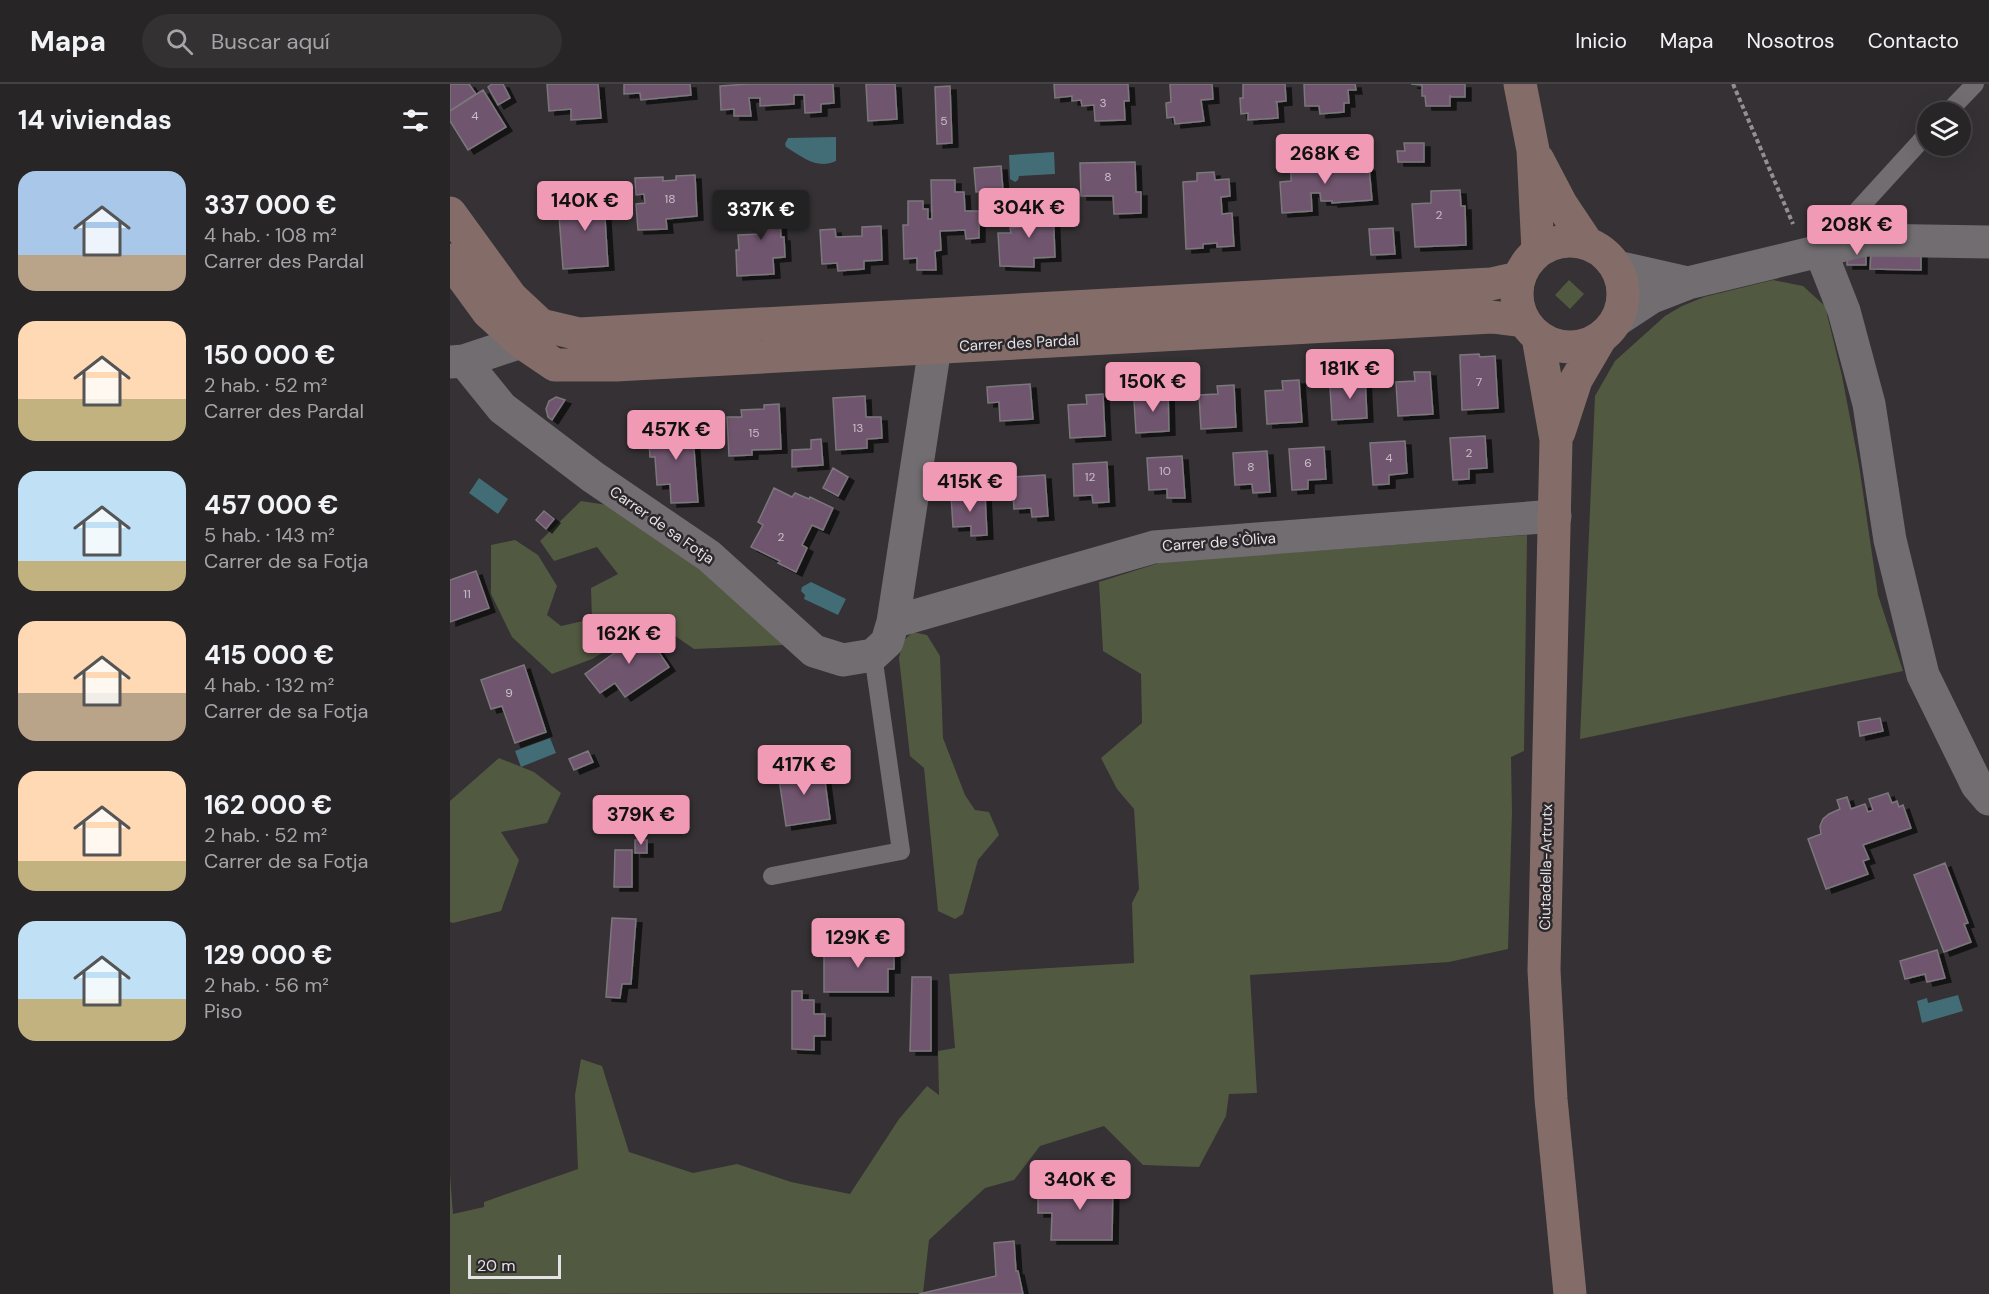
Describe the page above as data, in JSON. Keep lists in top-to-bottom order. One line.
{"streets":{"street":["Carrer des Pardal","Carrer de sa Fotja","Carrer de s'Òliva","Ciutadella-Artrutx"]},"crossings":[["Carrer de s'Òliva","Ciutadella-Artrutx"]],"house_numbers":["3","4","5","8","18","2","7","13","15","2","4","6","8","10","12","2","11","9"],"scale_bar":"20 m","page":{"header":"Mapa","search":"Buscar aquí","nav":["Inicio","Mapa","Nosotros","Contacto"],"heading":"14 viviendas","price":["268K €","140K €","304K €","337K €","208K €","181K €","150K €","457K €","415K €","162K €","417K €","379K €","129K €","340K €"],"list":[{"name":"337 000 €","note":"4 hab. · 108 m² · Carrer des Pardal"},{"name":"150 000 €","note":"2 hab. · 52 m² · Carrer des Pardal"},{"name":"457 000 €","note":"5 hab. · 143 m² · Carrer de sa Fotja"},{"name":"415 000 €","note":"4 hab. · 132 m² · Carrer de sa Fotja"},{"name":"162 000 €","note":"2 hab. · 52 m² · Carrer de sa Fotja"},{"name":"129 000 €","note":"2 hab. · 56 m² · Piso"}],"scale":"20 m"}}
